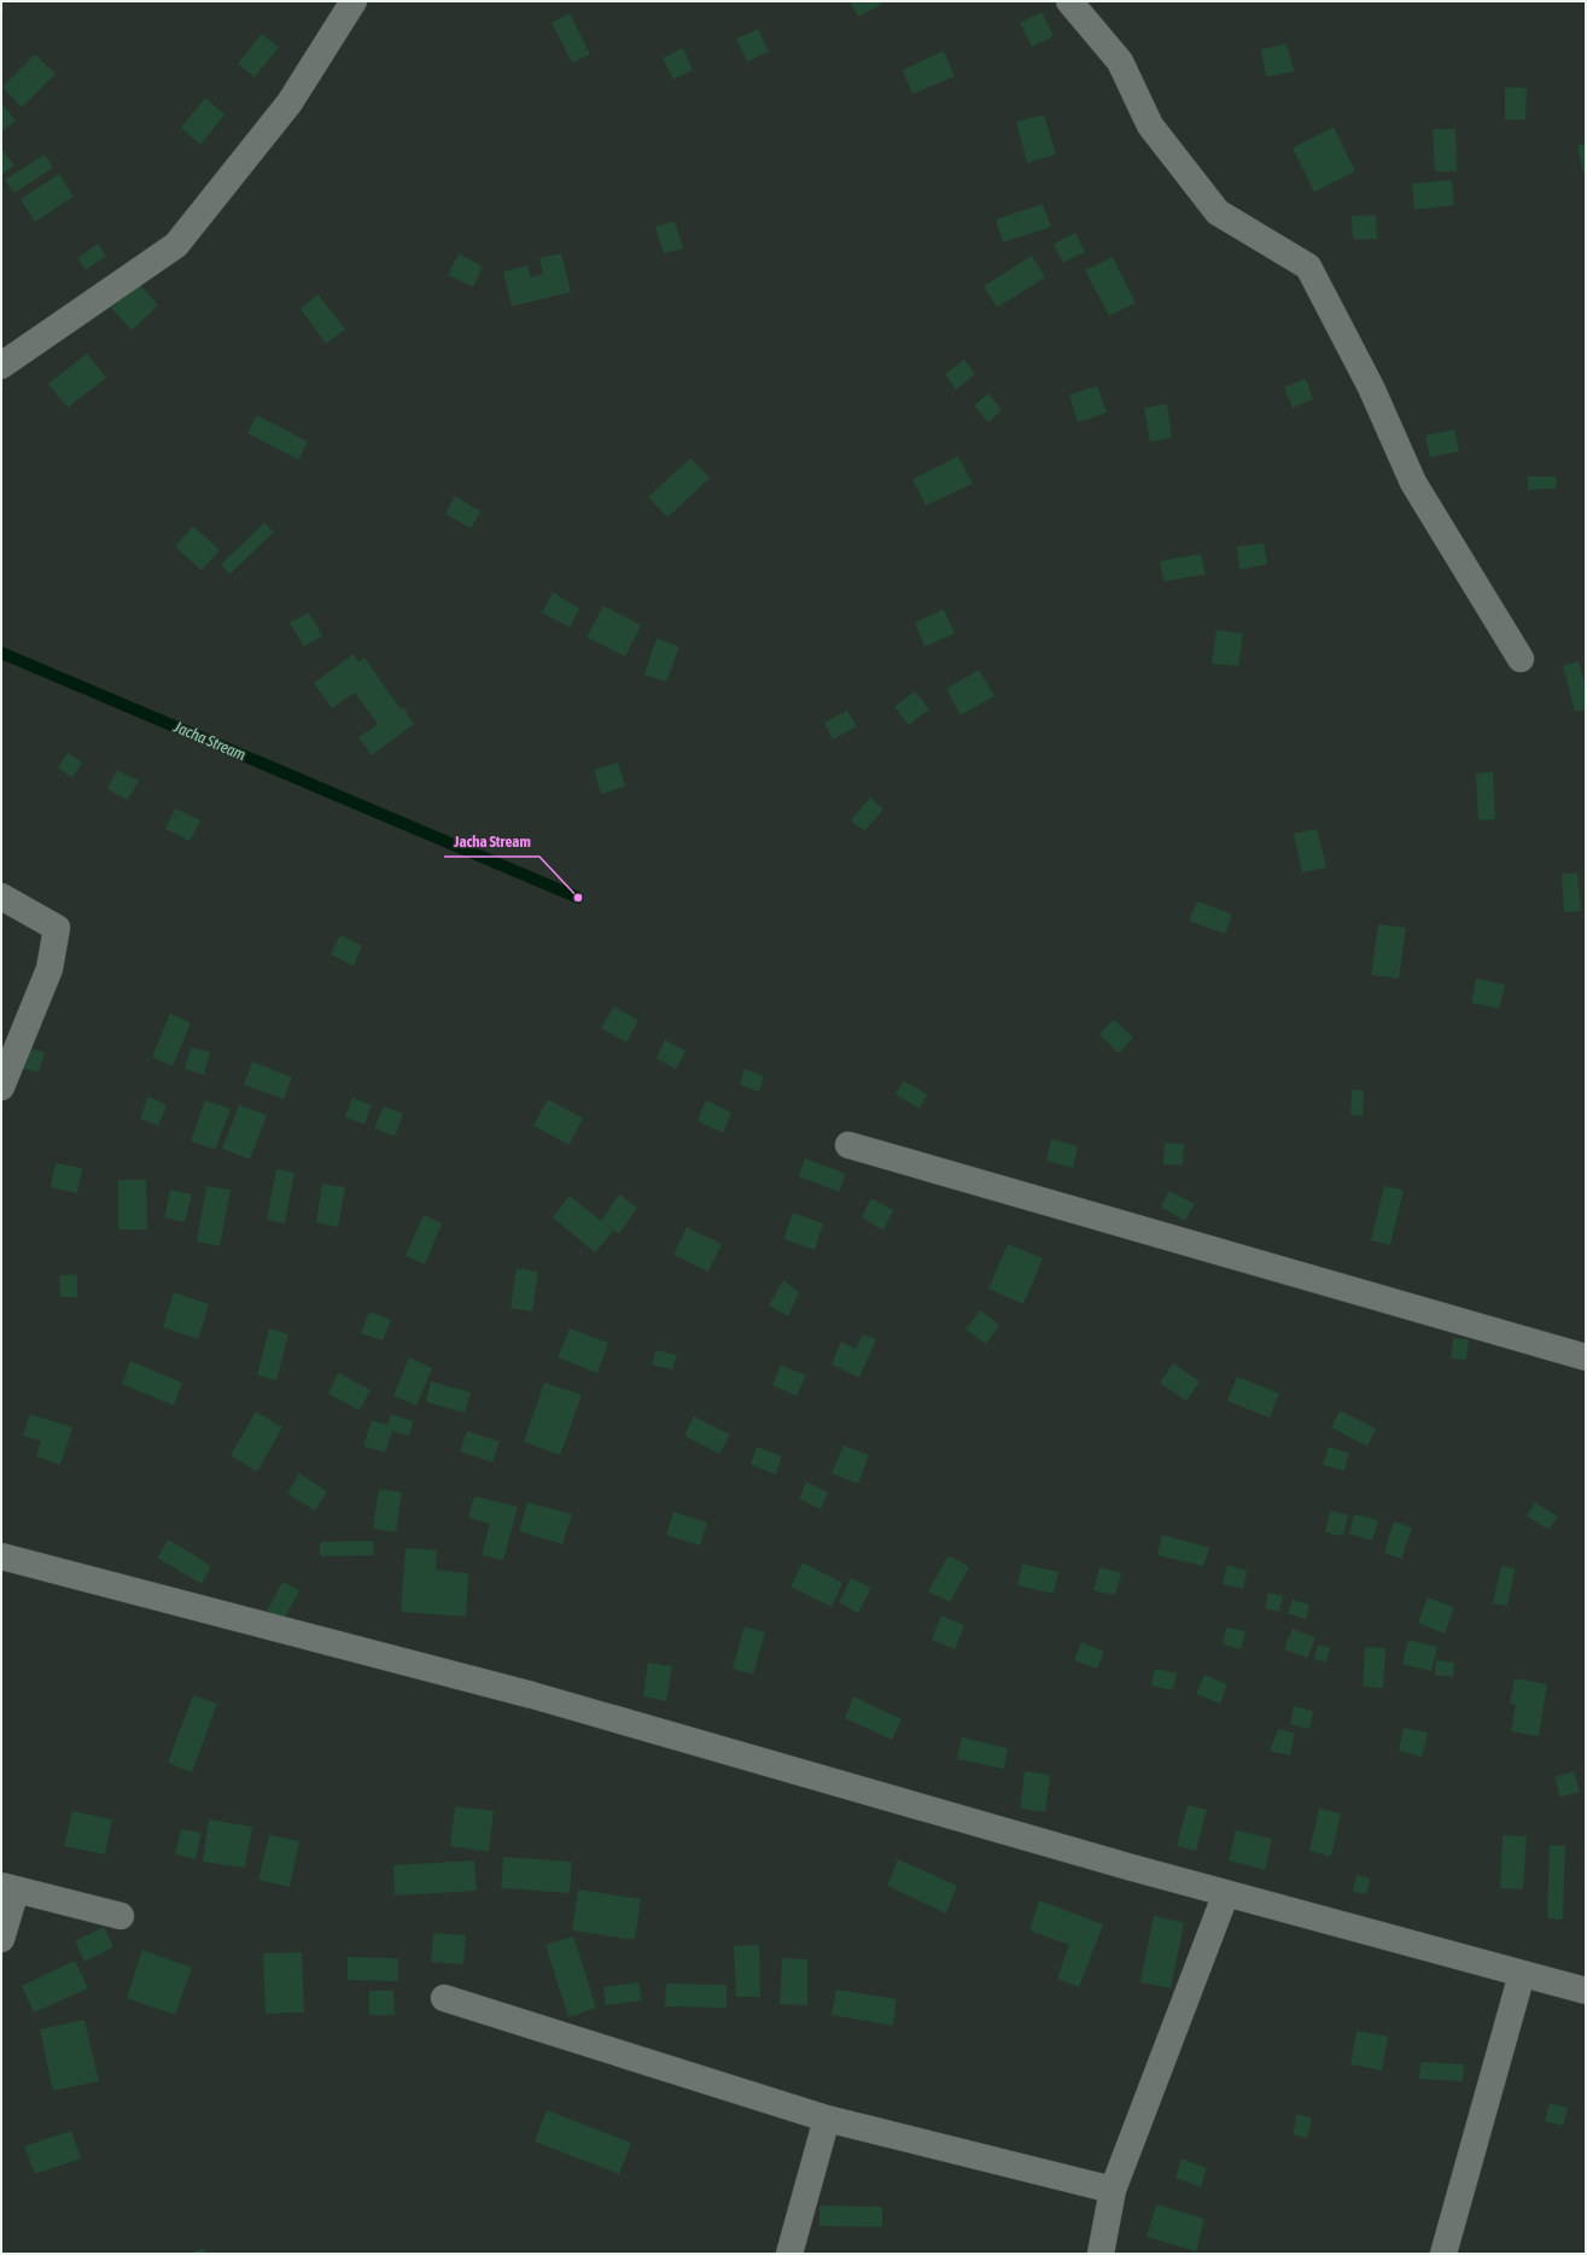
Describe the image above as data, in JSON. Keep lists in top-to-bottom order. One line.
{"water":["Jacha Stream"],"places":["Jacha Stream"]}
